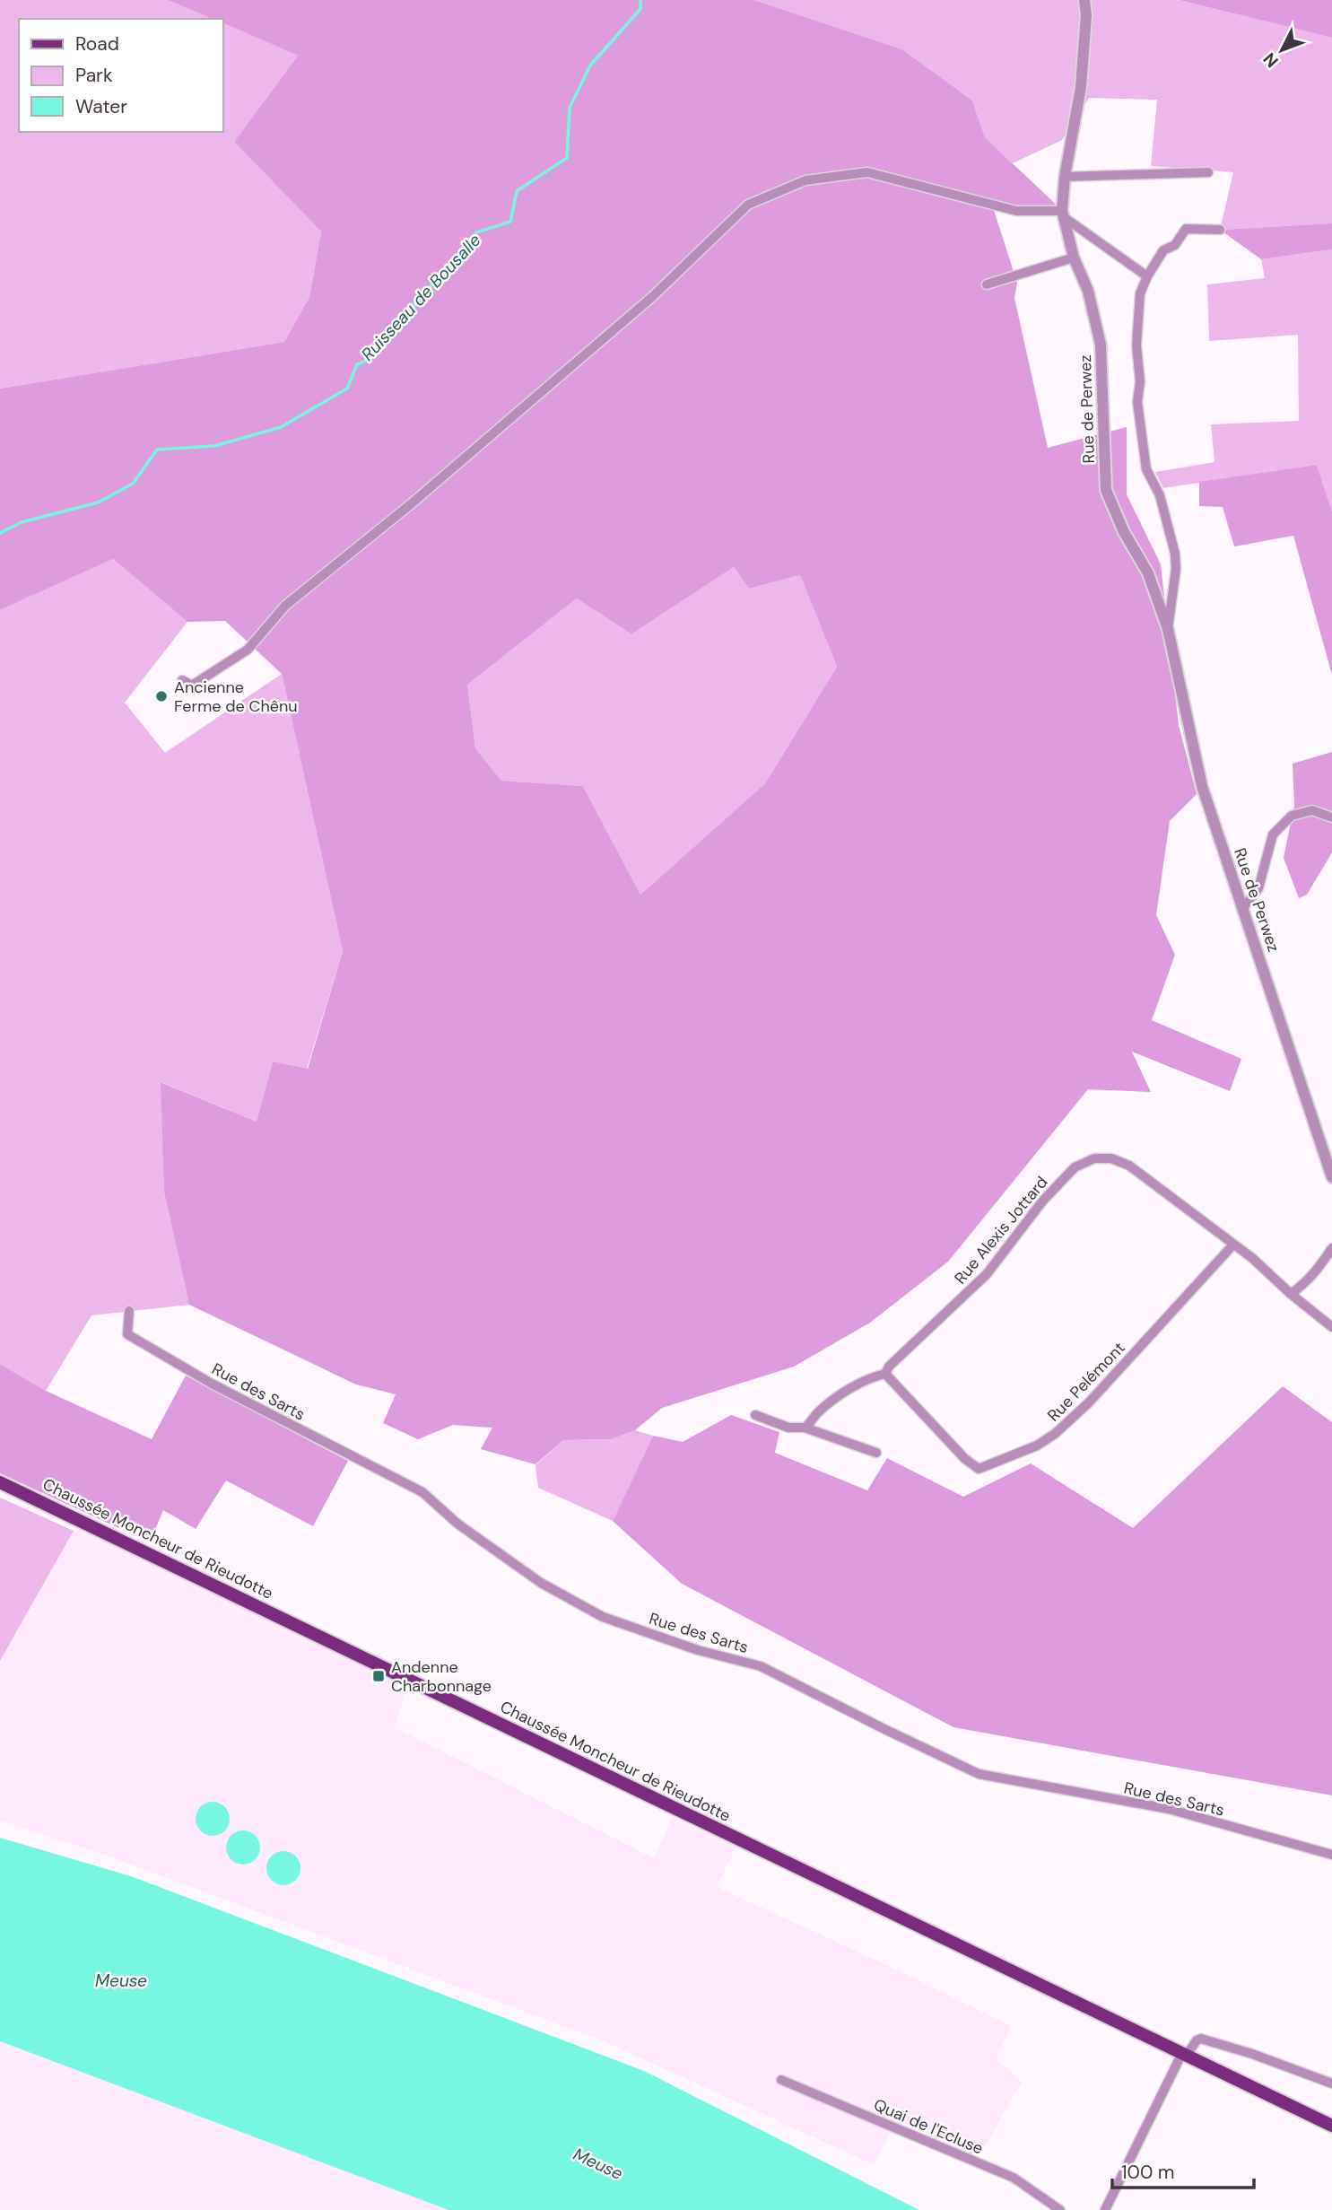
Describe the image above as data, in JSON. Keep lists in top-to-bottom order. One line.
{"streets":{"main road":["Chaussée Moncheur de Rieudotte"],"street":["Rue de Perwez","Rue Alexis Jottard","Rue Pelémont","Rue des Sarts","Quai de l'Ecluse"]},"crossings":[["Rue Alexis Jottard","Rue Pelémont"]],"water":["Ruisseau de Bousalle","Meuse"],"places":{"other":["Ancienne Ferme de Chênu"],"transit":["Andenne Charbonnage"]},"legend":["Road","Park","Water"],"scale_bar":"100 m","north":"bottom left"}
